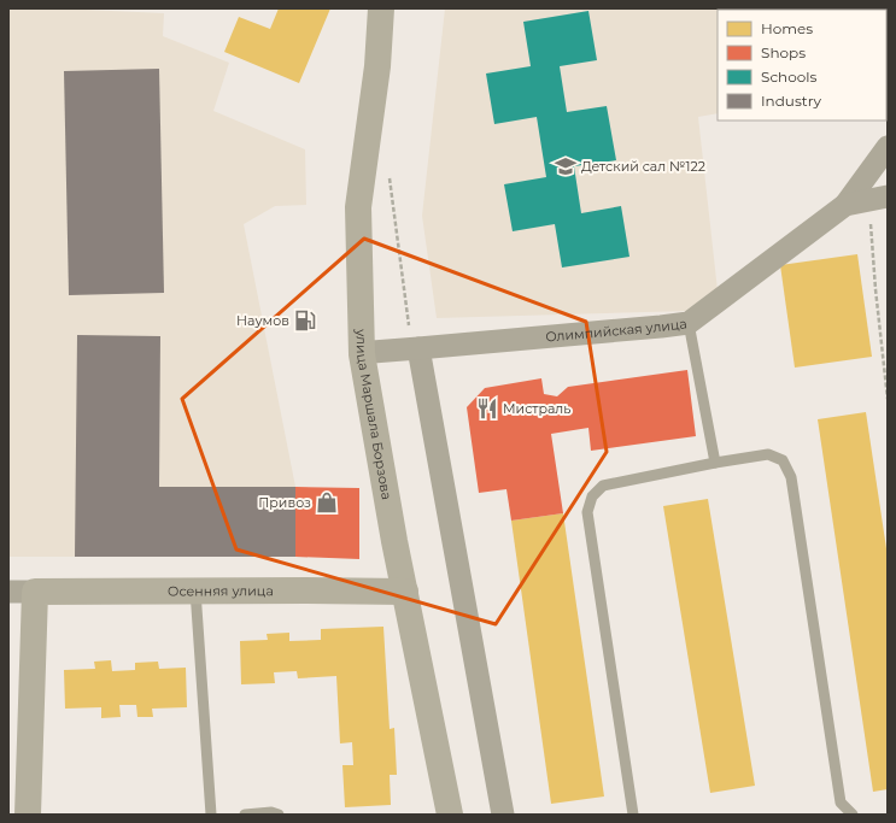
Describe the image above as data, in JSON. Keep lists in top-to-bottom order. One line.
{"streets":{"main road":["улица Маршала Борзова","Осенняя улица"],"street":["Олимпийская улица"]},"crossings":[["Олимпийская улица","улица Маршала Борзова"],["улица Маршала Борзова","Осенняя улица"]],"places":{"school or university":["Детский сал №122"],"fuel station":["Наумов"],"restaurant":["Мистраль"],"shop":["Привоз"]},"legend":["Homes","Shops","Schools","Industry"]}
